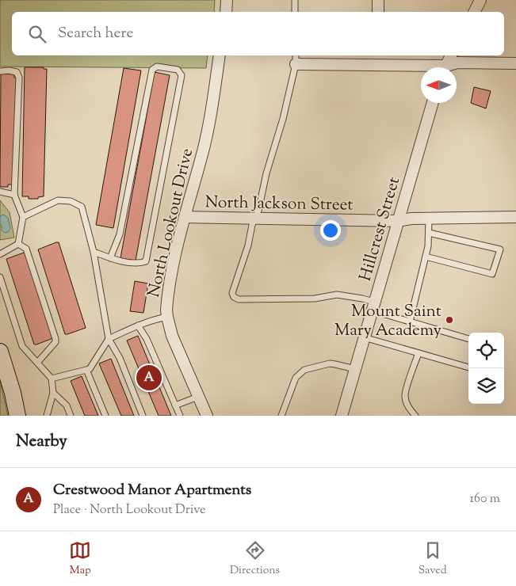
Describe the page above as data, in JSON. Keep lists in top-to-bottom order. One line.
{"streets":{"street":["North Jackson Street","North Lookout Drive","Hillcrest Street"]},"crossings":[["North Jackson Street","North Lookout Drive"],["North Jackson Street","Hillcrest Street"]],"places":["Mount Saint Mary Academy"],"north":"left","page":{"search":"Search here","pins":"A","heading":"Nearby","list":[{"mark":"A","name":"Crestwood Manor Apartments","note":"Place · North Lookout Drive","value":"160 m"}],"nav":["Map","Directions","Saved"]}}
